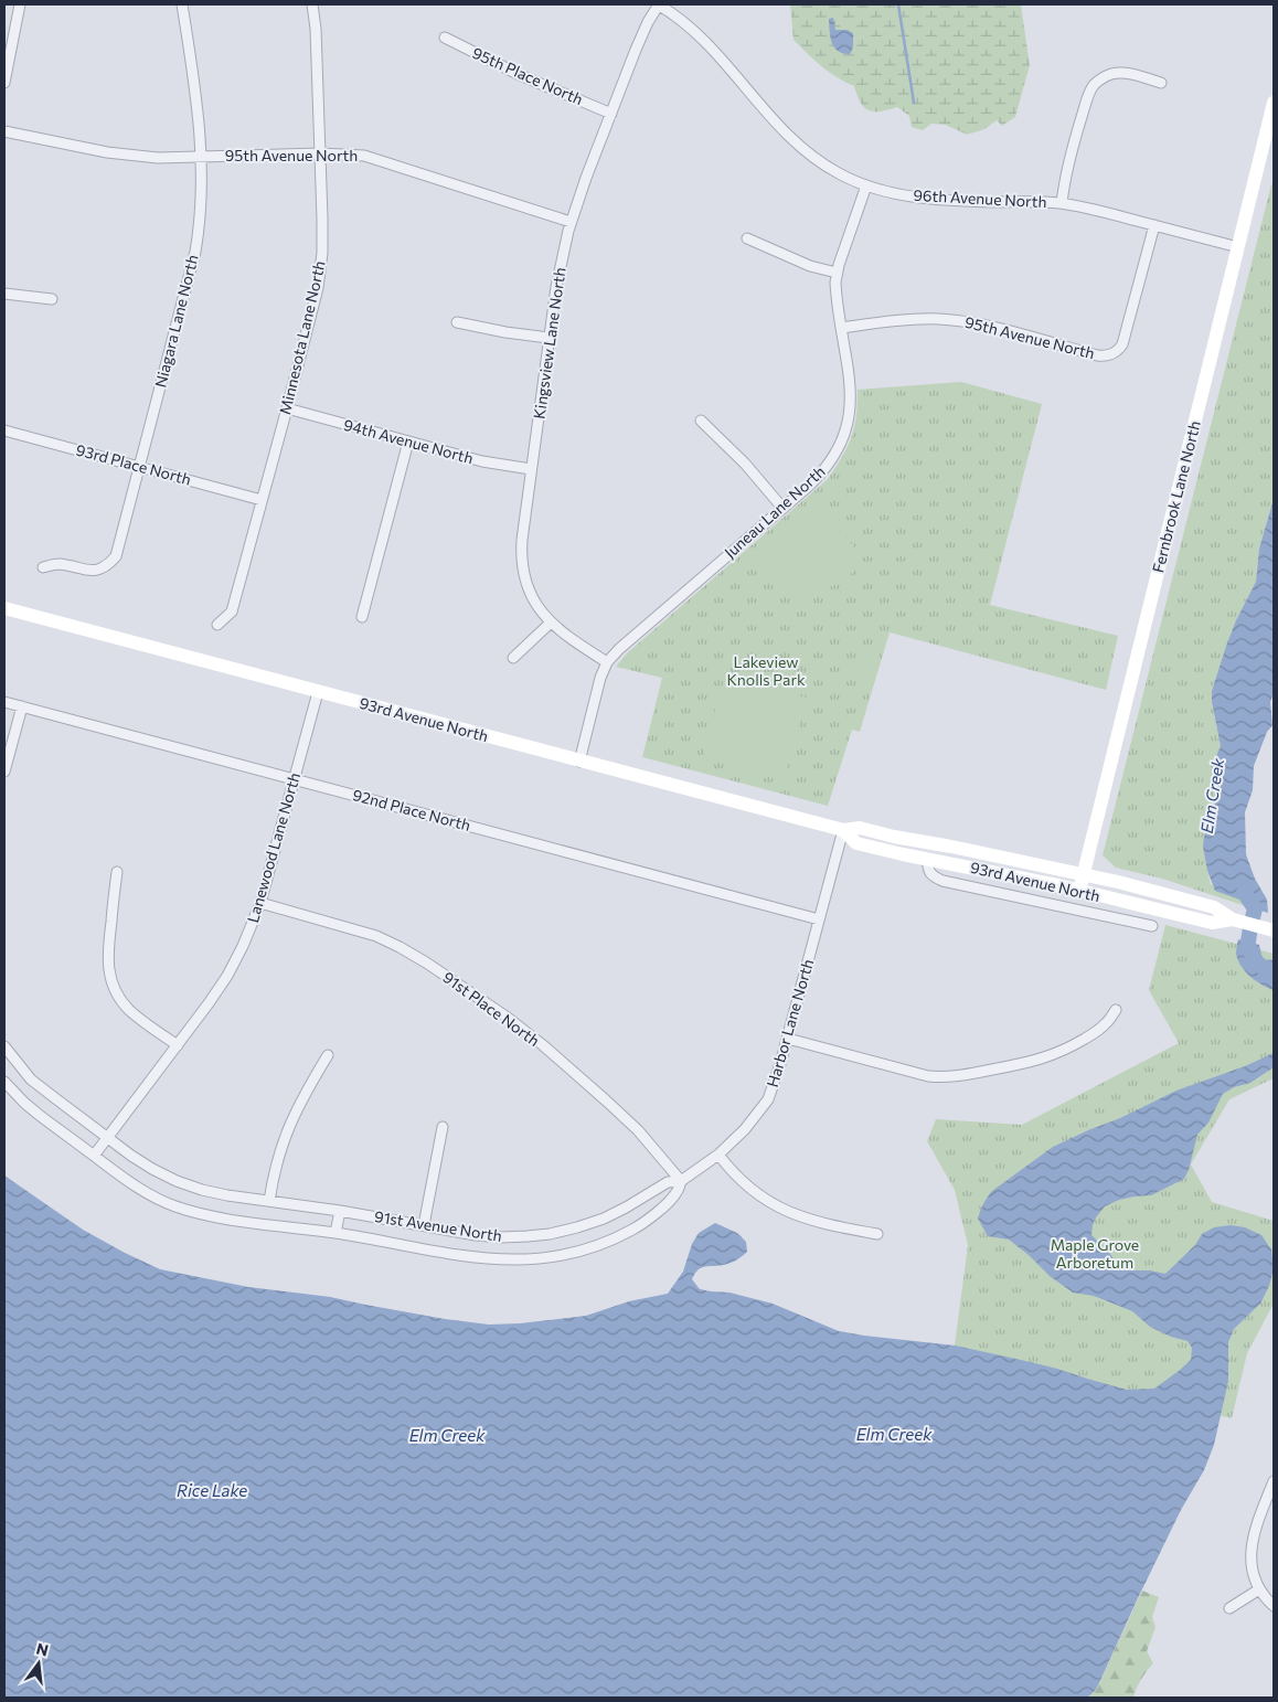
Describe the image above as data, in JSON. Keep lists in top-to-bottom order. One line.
{"streets":{"main road":["Fernbrook Lane North","93rd Avenue North"],"street":["95th Place North","95th Avenue North","96th Avenue North","Niagara Lane North","Minnesota Lane North","Kingsview Lane North","94th Avenue North","93rd Place North","Juneau Lane North","92nd Place North","Lanewood Lane North","91st Place North","Harbor Lane North","91st Avenue North"]},"crossings":[["95th Place North","Kingsview Lane North"],["95th Avenue North","96th Avenue North"],["95th Avenue North","Niagara Lane North"],["95th Avenue North","Minnesota Lane North"],["95th Avenue North","Kingsview Lane North"],["95th Avenue North","Juneau Lane North"],["96th Avenue North","Kingsview Lane North"],["96th Avenue North","Fernbrook Lane North"],["96th Avenue North","Juneau Lane North"],["Niagara Lane North","93rd Place North"],["Minnesota Lane North","94th Avenue North"],["Minnesota Lane North","93rd Place North"],["Kingsview Lane North","94th Avenue North"],["Kingsview Lane North","Juneau Lane North"],["Fernbrook Lane North","93rd Avenue North"],["Juneau Lane North","93rd Avenue North"],["93rd Avenue North","Lanewood Lane North"],["93rd Avenue North","Harbor Lane North"],["92nd Place North","Lanewood Lane North"],["92nd Place North","Harbor Lane North"],["Lanewood Lane North","91st Place North"],["Lanewood Lane North","91st Avenue North"],["91st Place North","Harbor Lane North"],["91st Place North","91st Avenue North"],["Harbor Lane North","91st Avenue North"]],"water":["Elm Creek","Rice Lake"],"parks":["Lakeview Knolls Park","Maple Grove Arboretum"],"north":"top"}
